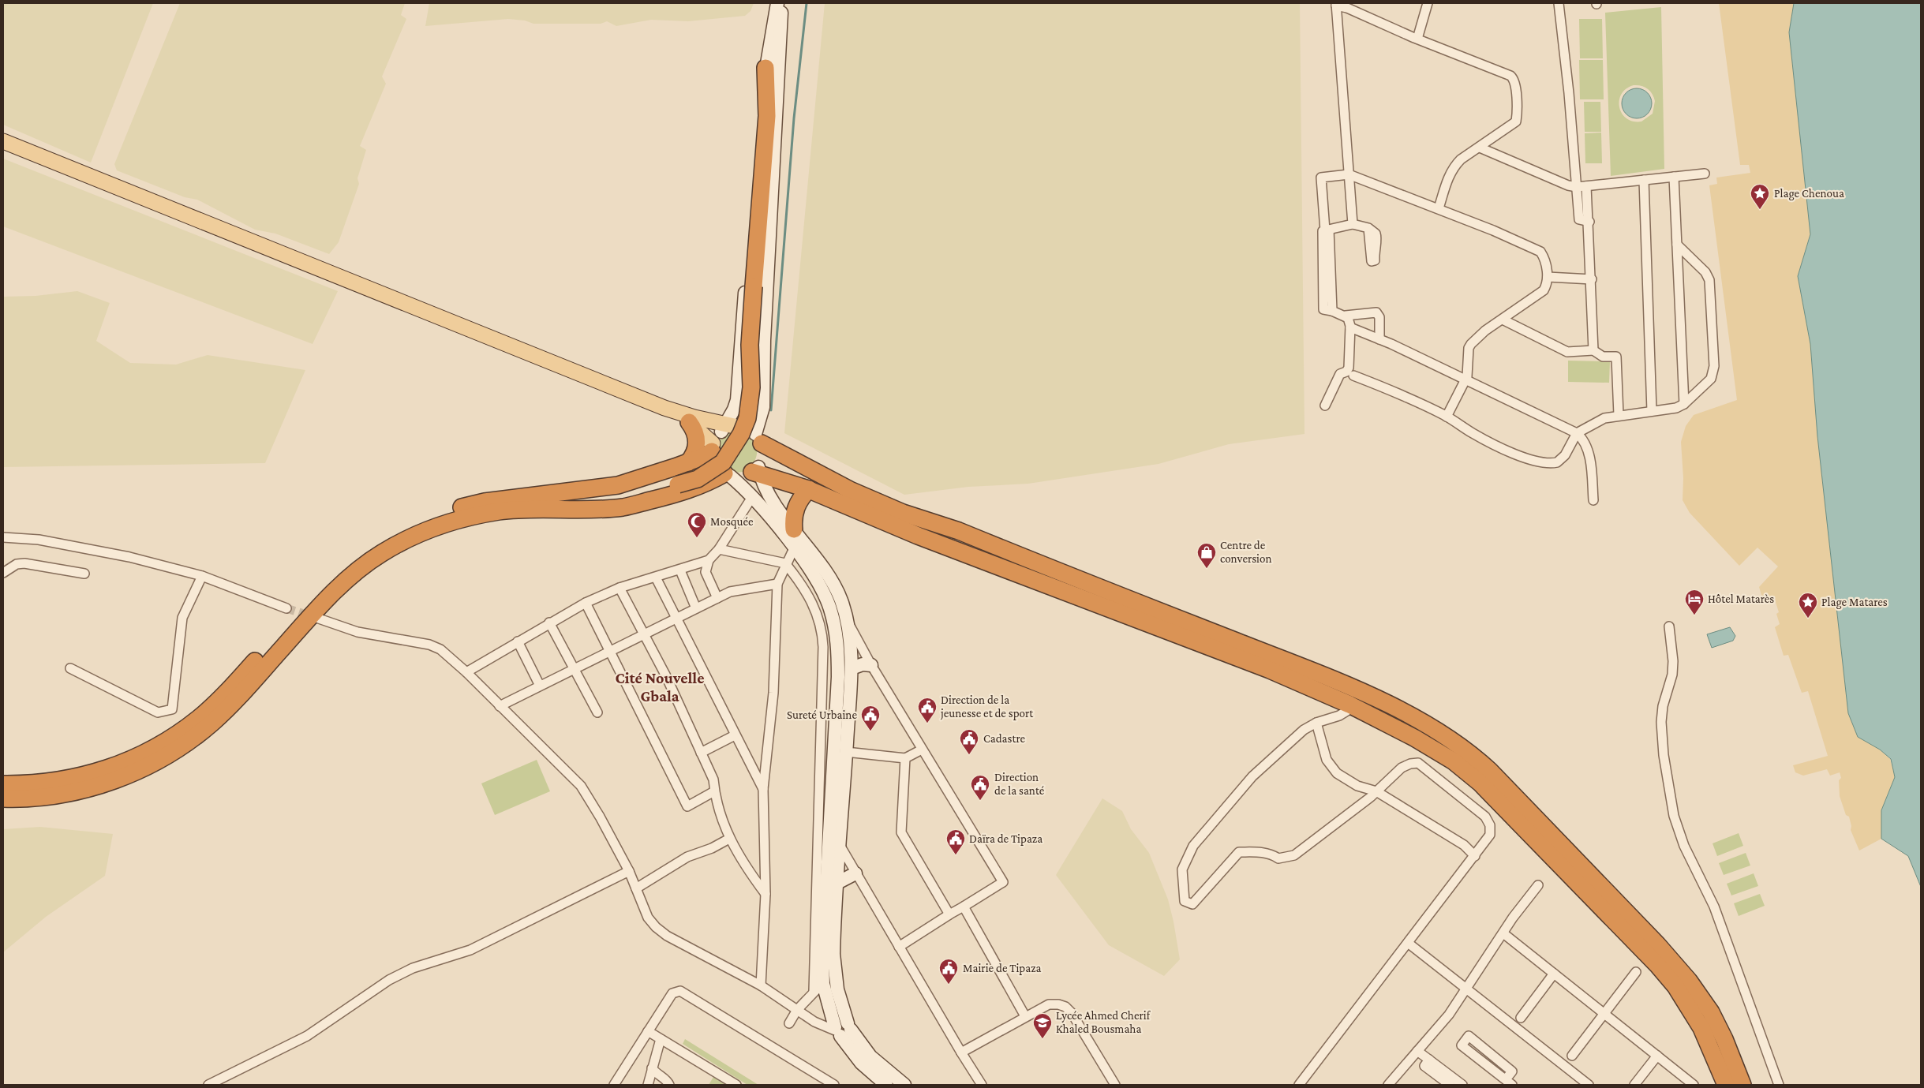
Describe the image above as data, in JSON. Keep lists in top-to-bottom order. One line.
{"districts":["Cité Nouvelle Gbala"],"places":{"place":["Plage Chenoua","Plage Matares"],"mosque":["Mosquée"],"shop":["Centre de conversion"],"hotel":["Hôtel Matarès"],"public building":["Direction de la jeunesse et de sport","Sureté Urbaine","Cadastre","Direction de la santé","Daïra de Tipaza","Mairie de Tipaza"],"school or university":["Lycée Ahmed Cherif Khaled Bousmaha"]}}
